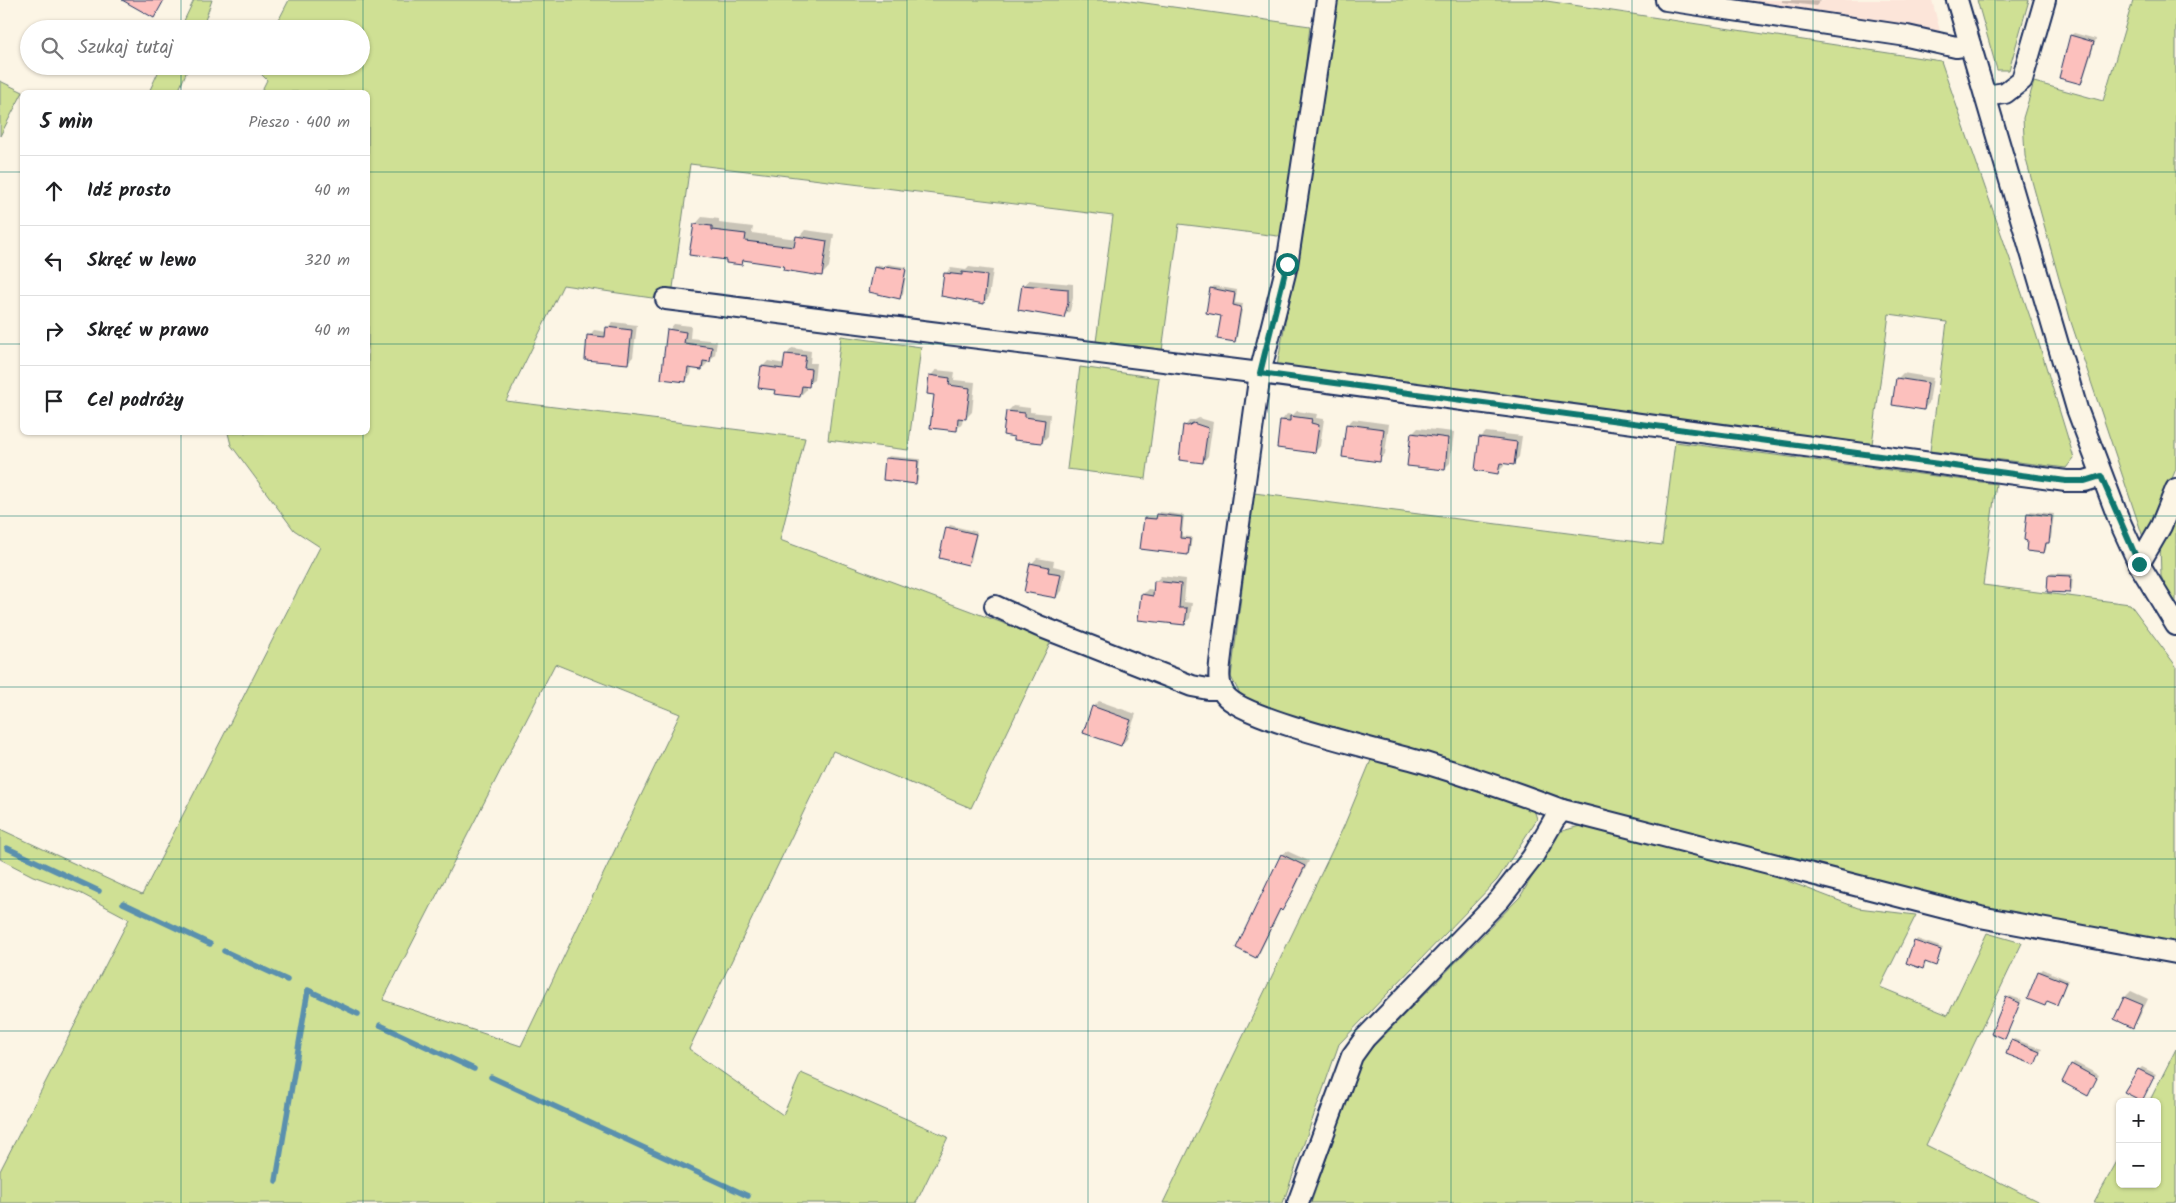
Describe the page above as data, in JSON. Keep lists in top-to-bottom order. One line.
{"page":{"search":"Szukaj tutaj","heading":["5 min","Pieszo · 400 m"],"list":[["Idź prosto","40 m"],["Skręć w lewo","320 m"],["Skręć w prawo","40 m"],"Cel podróży"],"map_buttons":["+","−"]}}
